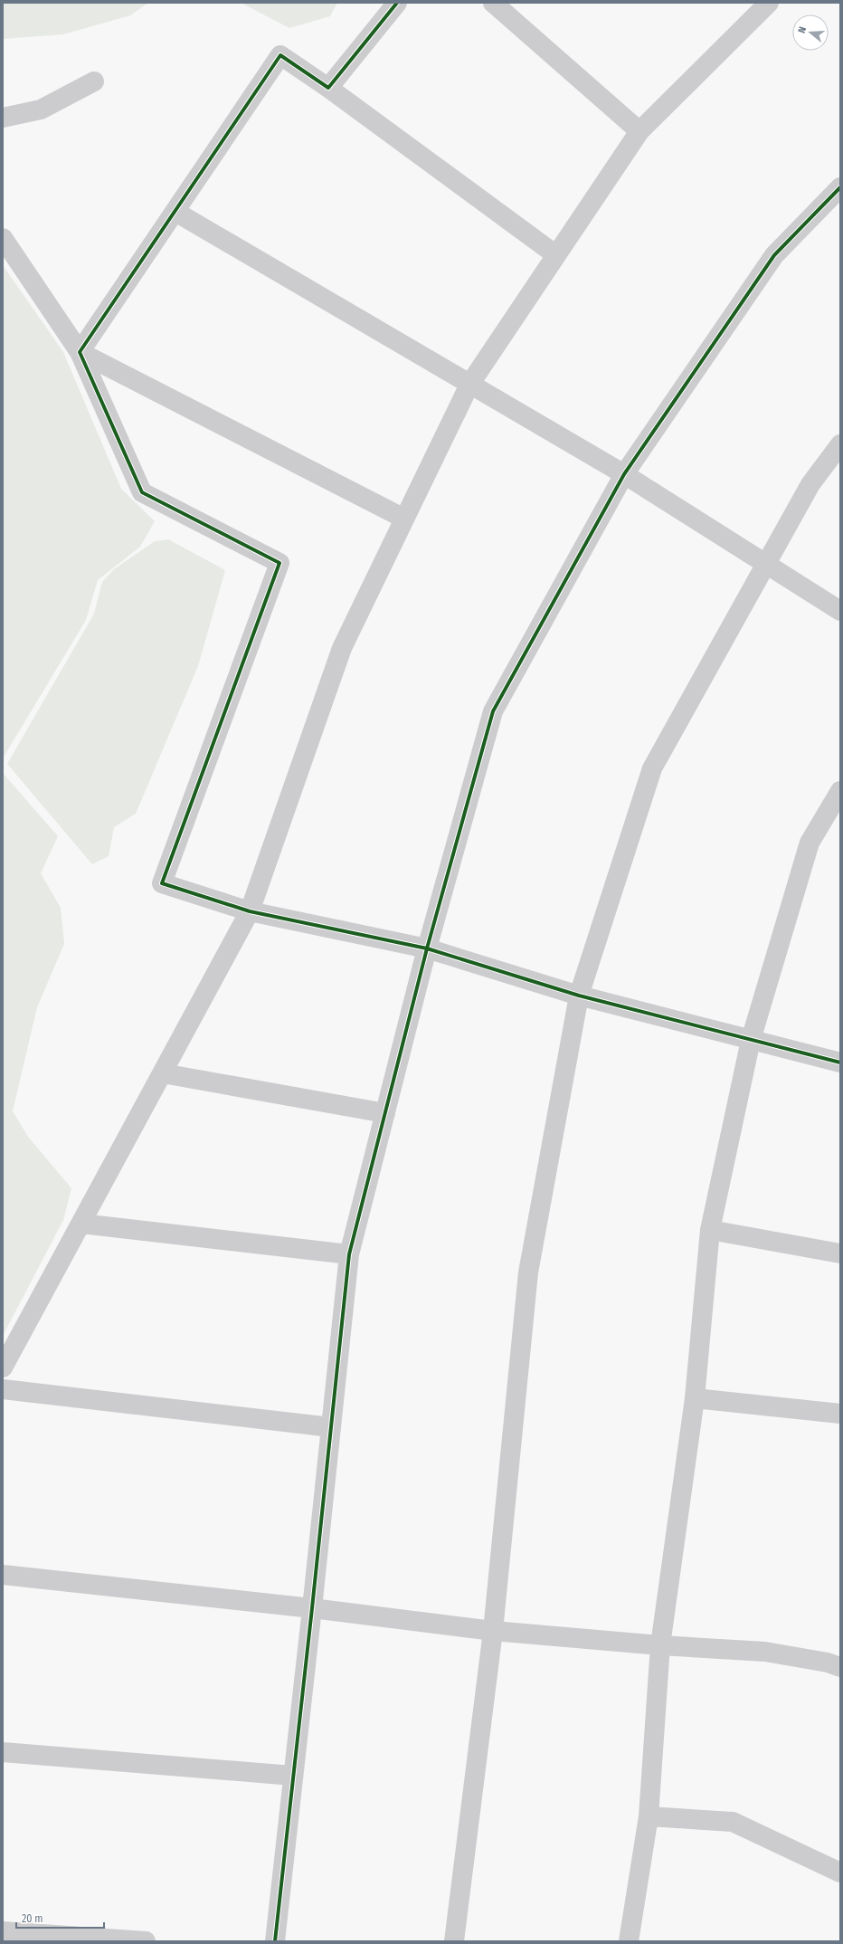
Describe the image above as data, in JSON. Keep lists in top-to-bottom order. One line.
{"scale_bar":"20 m","north":"left"}
